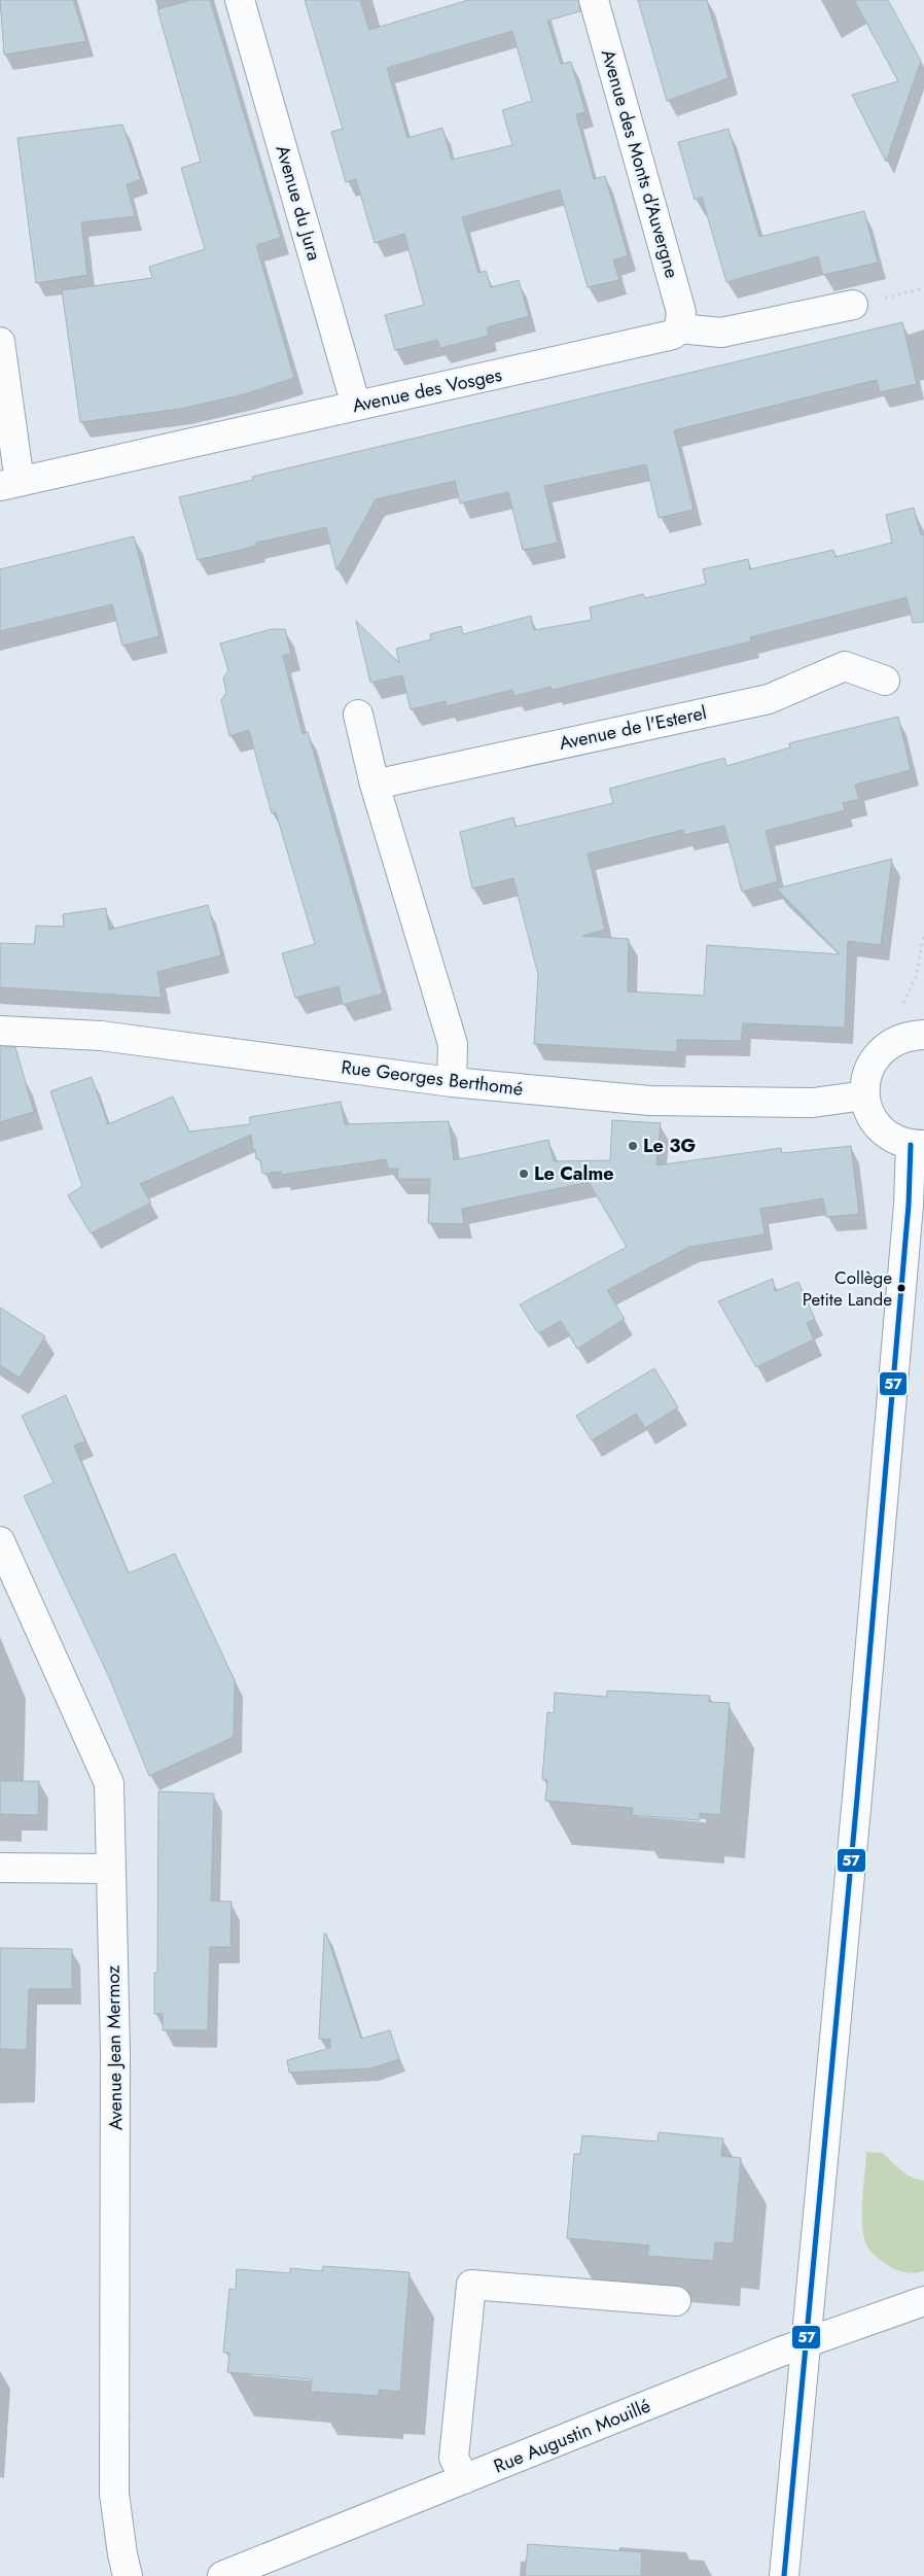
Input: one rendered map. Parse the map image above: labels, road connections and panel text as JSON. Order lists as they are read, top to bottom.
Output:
{
  "streets": {
    "street": [
      "Avenue des Monts d'Auvergne",
      "Avenue du Jura",
      "Avenue des Vosges",
      "Avenue de l'Esterel",
      "Rue Georges Berthomé",
      "Avenue Jean Mermoz",
      "Rue Augustin Mouillé"
    ]
  },
  "crossings": [
    ["Avenue des Monts d'Auvergne", "Avenue des Vosges"],
    ["Avenue du Jura", "Avenue des Vosges"]
  ],
  "places": ["Le 3G", "Le Calme", "Collège Petite Lande"],
  "lines": ["transit line 57"]
}
